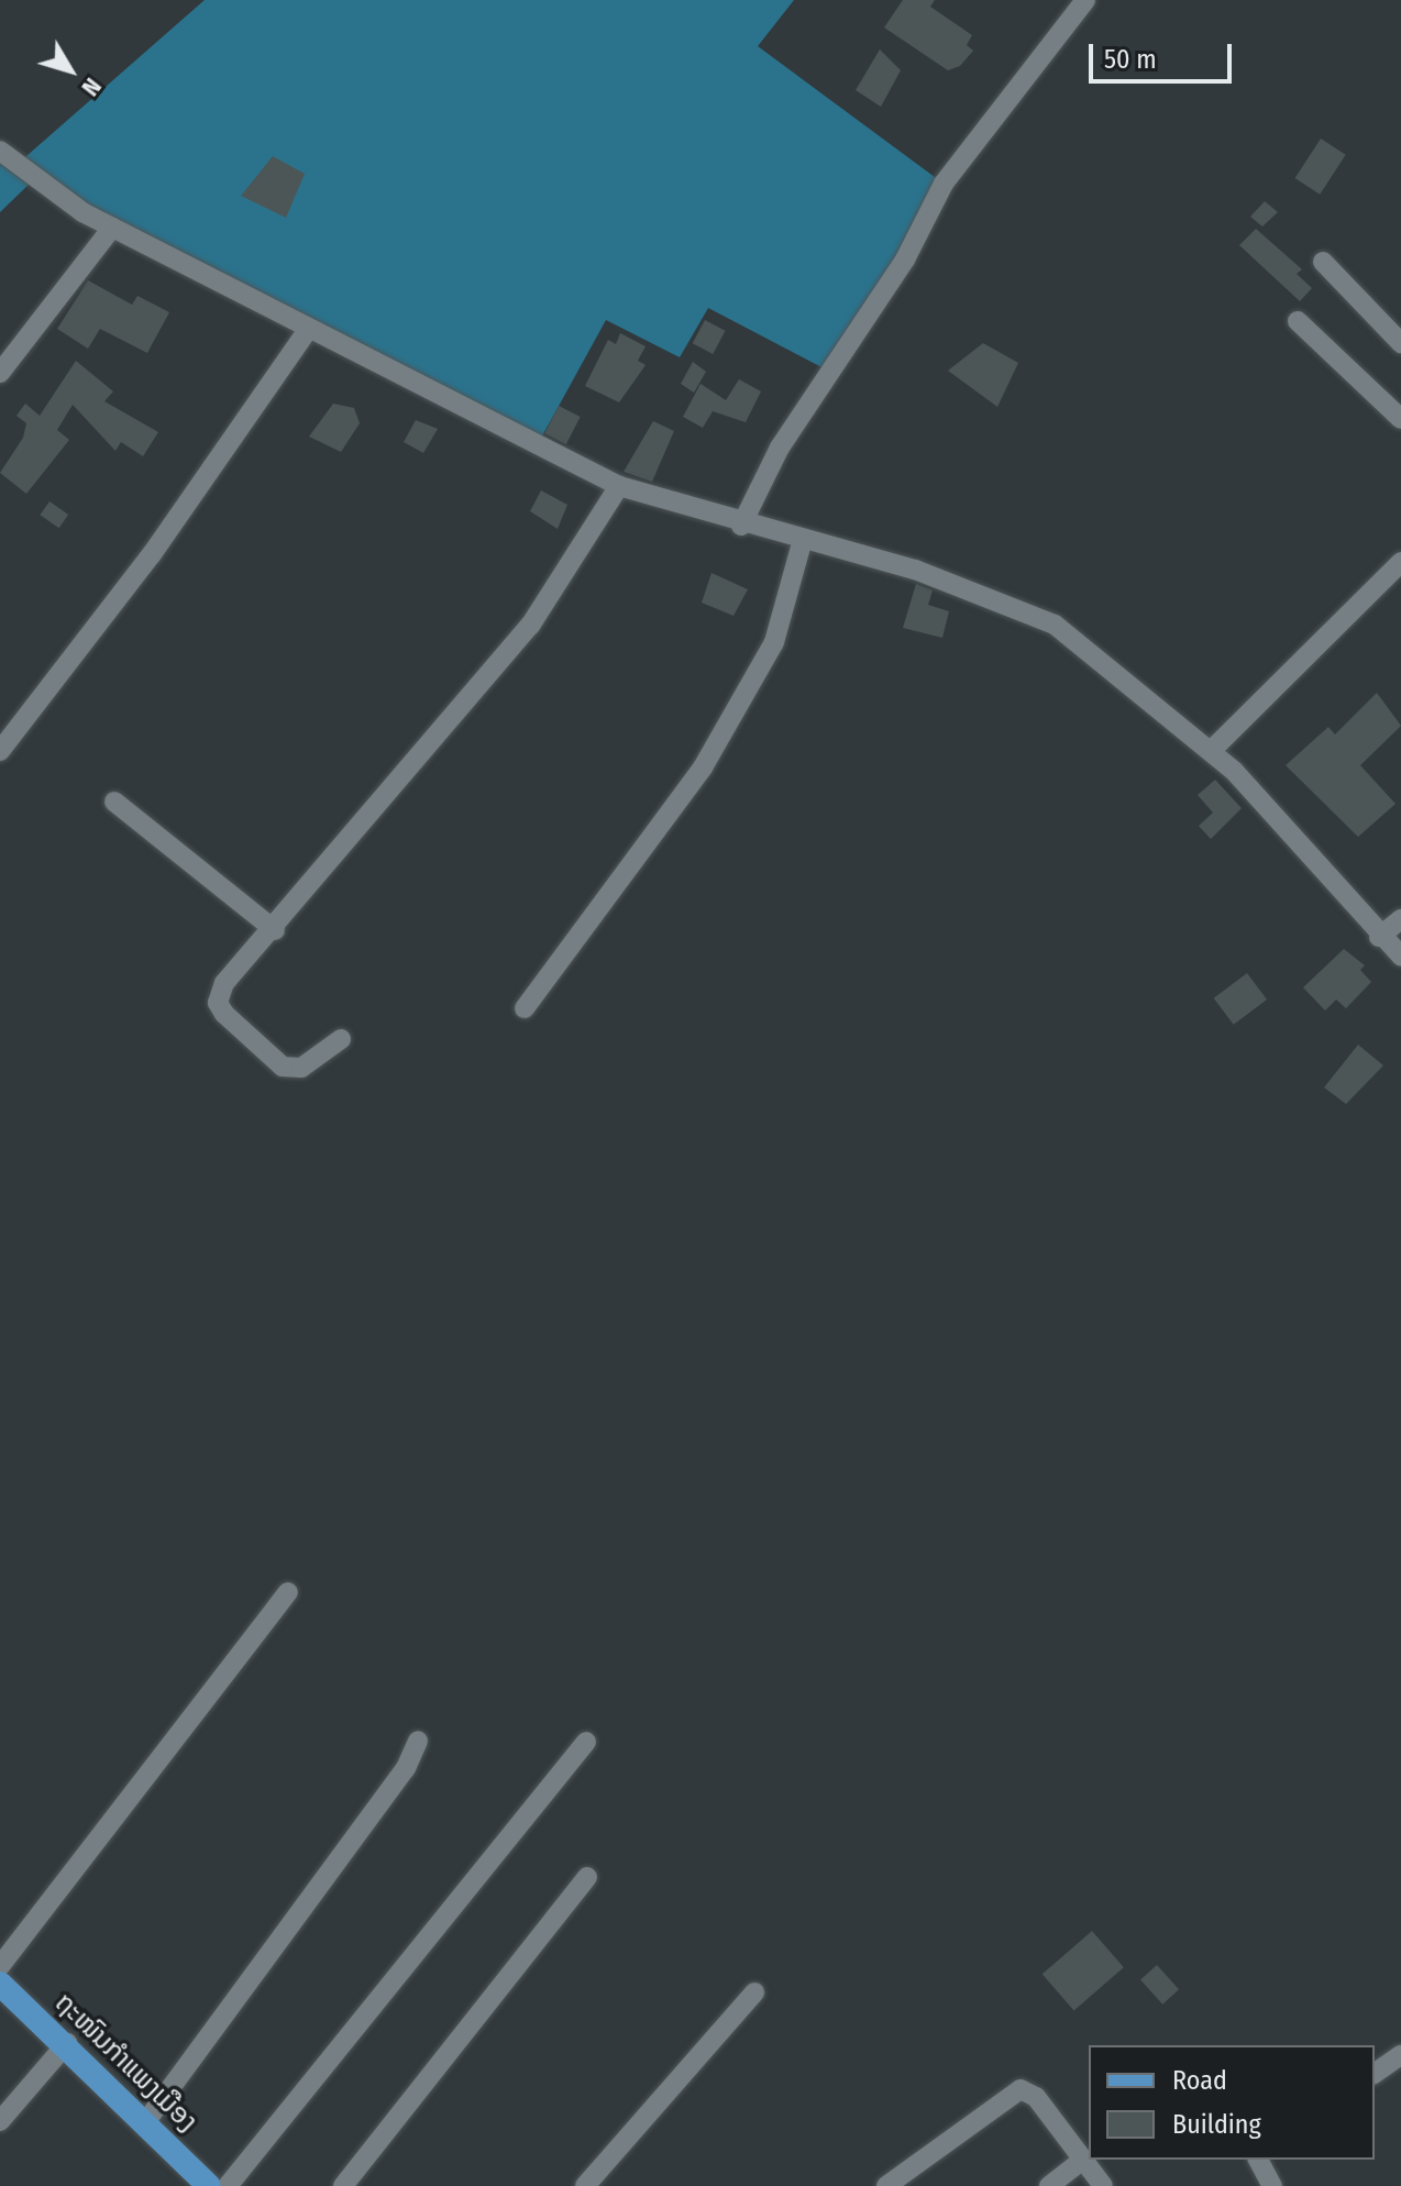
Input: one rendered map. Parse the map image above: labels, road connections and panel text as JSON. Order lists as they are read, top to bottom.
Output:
{
  "streets": {
    "main road": ["ຖະໜົນກຳແພງເມືອງ"]
  },
  "legend": ["Road", "Building"],
  "scale_bar": "50 m",
  "north": "bottom right"
}
